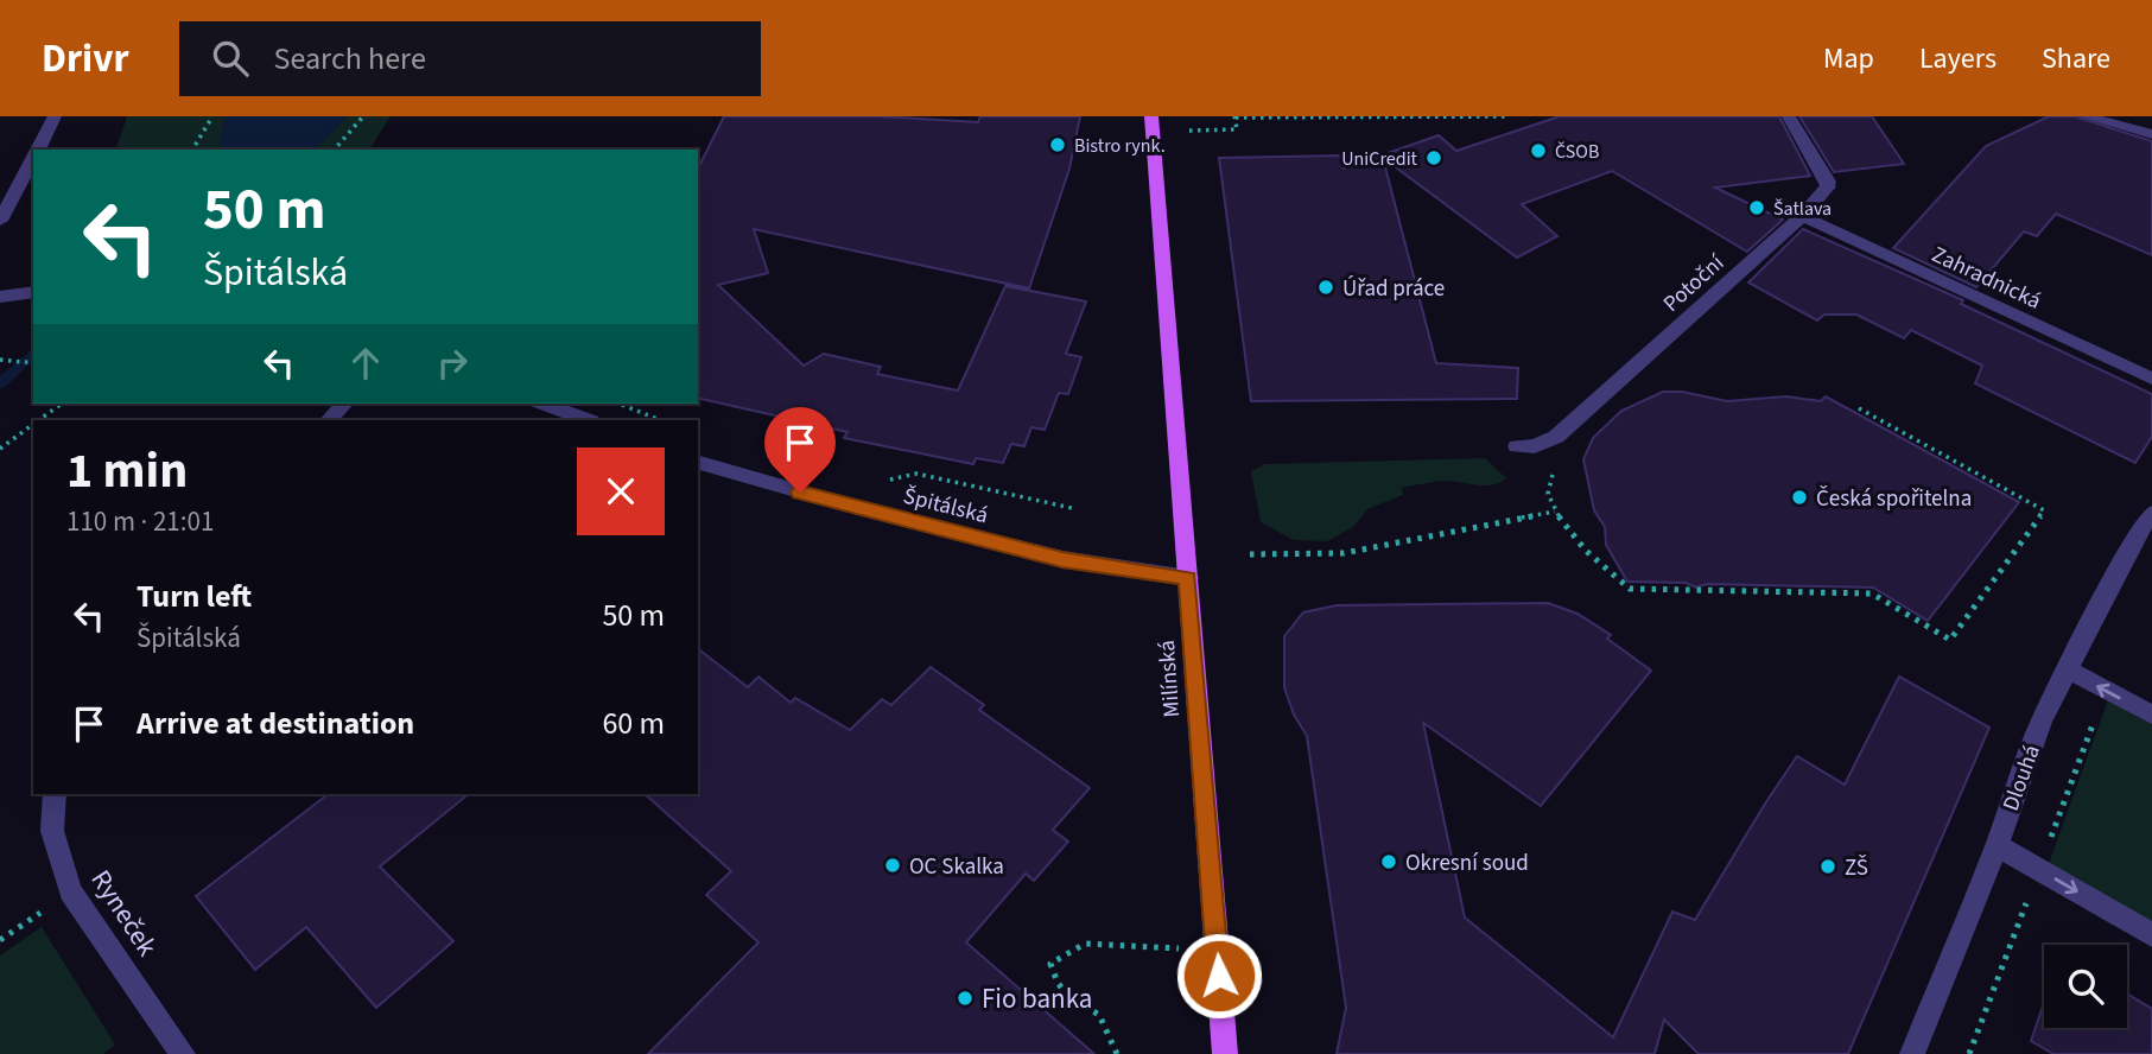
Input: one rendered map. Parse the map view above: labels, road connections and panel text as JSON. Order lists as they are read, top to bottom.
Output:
{
  "streets": {
    "main road": ["Milínská"],
    "street": [
      "Zahradnická",
      "Potoční",
      "Špitálská",
      "Dlouhá",
      "Ryneček"
    ]
  },
  "crossings": [
    ["Zahradnická", "Potoční"],
    ["Špitálská", "Milínská"]
  ],
  "places": [
    "Bistro rynk.",
    "ČSOB",
    "UniCredit",
    "Šatlava",
    "Úřad práce",
    "Česká spořitelna",
    "Okresní soud",
    "OC Skalka",
    "ZŠ",
    "Fio banka"
  ],
  "page": {
    "header": "Drivr",
    "search": "Search here",
    "nav": ["Map", "Layers", "Share"],
    "turn": ["50 m", "Špitálská"],
    "heading": ["1 min", "110 m · 21:01"],
    "list": [
      {
        "name": "Turn left",
        "note": "Špitálská",
        "value": "50 m"
      },
      {
        "name": "Arrive at destination",
        "value": "60 m"
      }
    ]
  }
}
